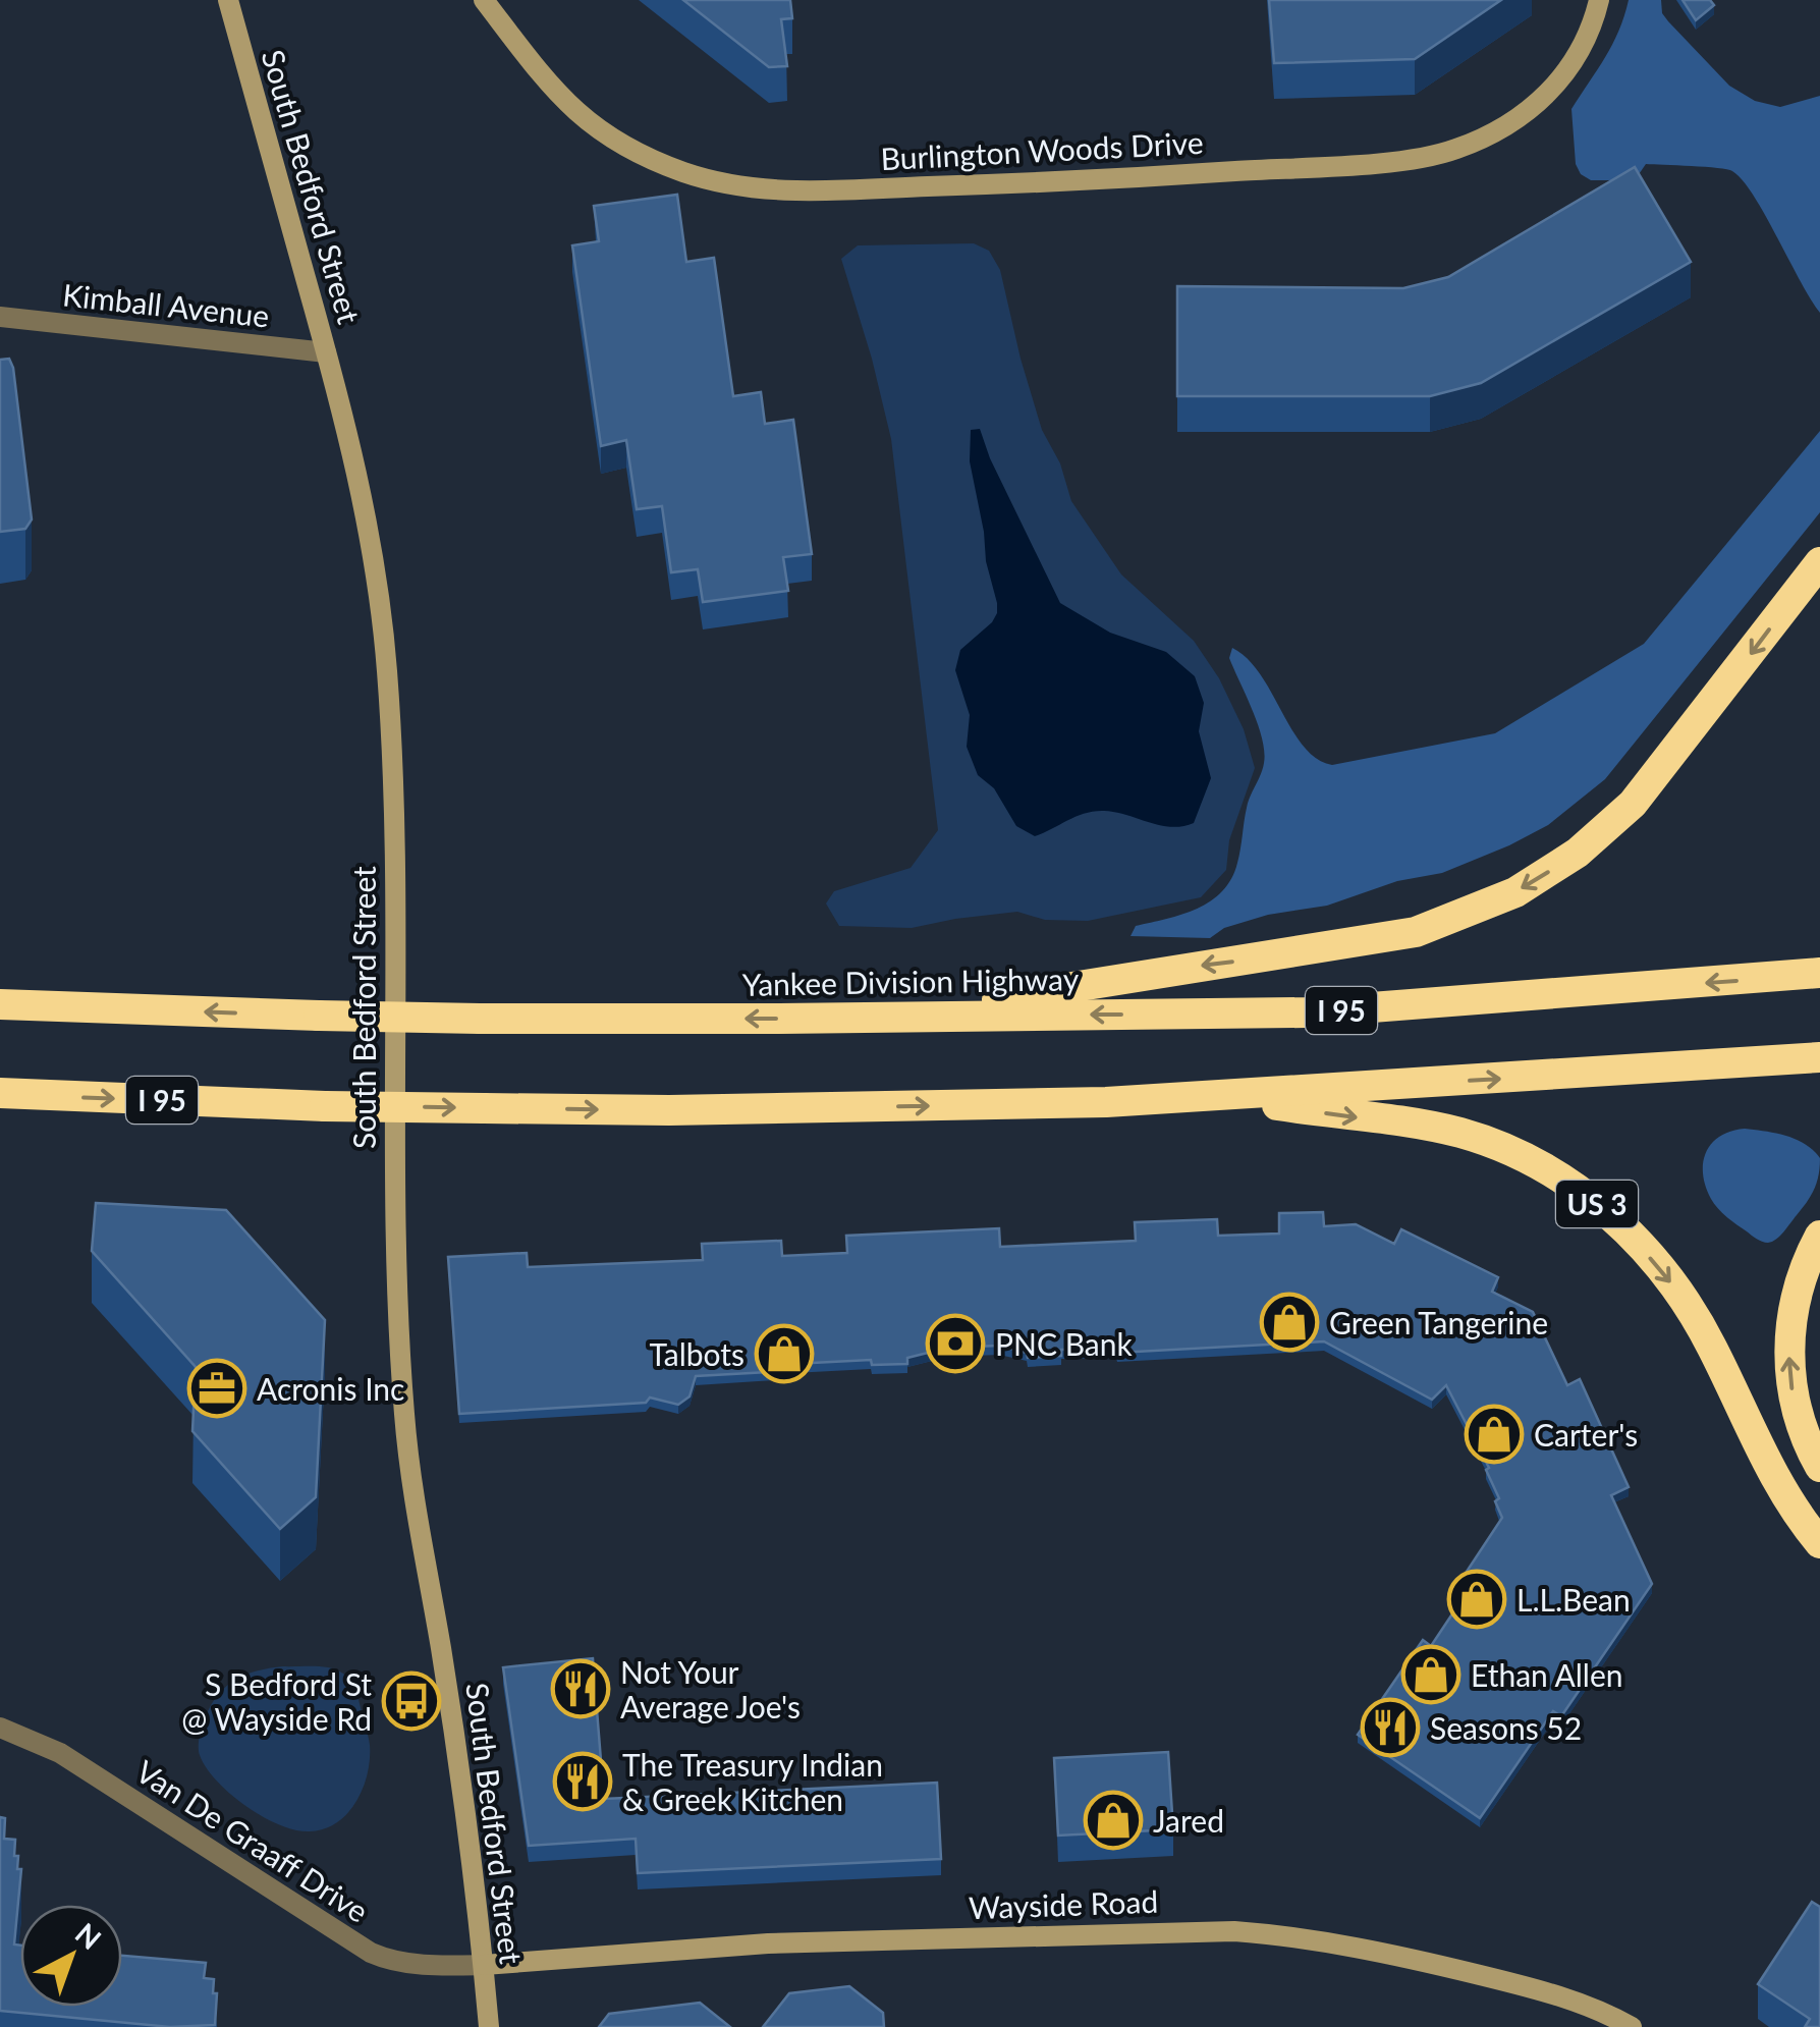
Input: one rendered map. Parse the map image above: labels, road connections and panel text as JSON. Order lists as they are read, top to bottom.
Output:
{
  "streets": {
    "highway": ["Yankee Division Highway", "I 95", "US 3"],
    "main road": ["Burlington Woods Drive", "South Bedford Street", "Wayside Road"],
    "street": ["Kimball Avenue", "Van De Graaff Drive"]
  },
  "crossings": [
    ["South Bedford Street", "Kimball Avenue"],
    ["South Bedford Street", "Van De Graaff Drive"],
    ["South Bedford Street", "Wayside Road"],
    ["I 95", "US 3"],
    ["Van De Graaff Drive", "Wayside Road"]
  ],
  "places": {
    "shop": [
      "Green Tangerine",
      "Talbots",
      "Carter's",
      "L.L.Bean",
      "Ethan Allen",
      "Jared"
    ],
    "bank": ["PNC Bank"],
    "office": ["Acronis Inc"],
    "restaurant": ["Not Your Average Joe's", "Seasons 52", "The Treasury Indian & Greek Kitchen"],
    "bus stop": ["S Bedford St @ Wayside Rd"]
  },
  "north": "top right"
}
